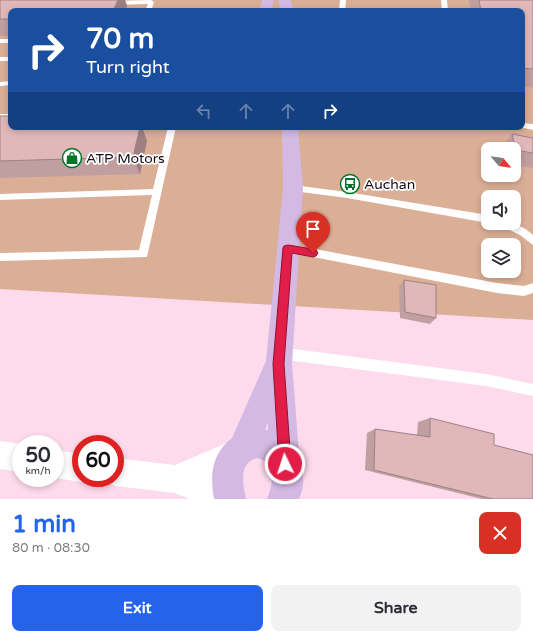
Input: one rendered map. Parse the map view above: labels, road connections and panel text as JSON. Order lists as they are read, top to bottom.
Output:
{
  "places": {
    "shop": ["ATP Motors"],
    "bus stop": ["Auchan"]
  },
  "north": "bottom right",
  "page": {
    "turn": ["70 m", "Turn right"],
    "speed": "50 km/h",
    "limit": "60",
    "heading": ["1 min", "80 m · 08:30"],
    "buttons": ["Exit", "Share"]
  }
}
